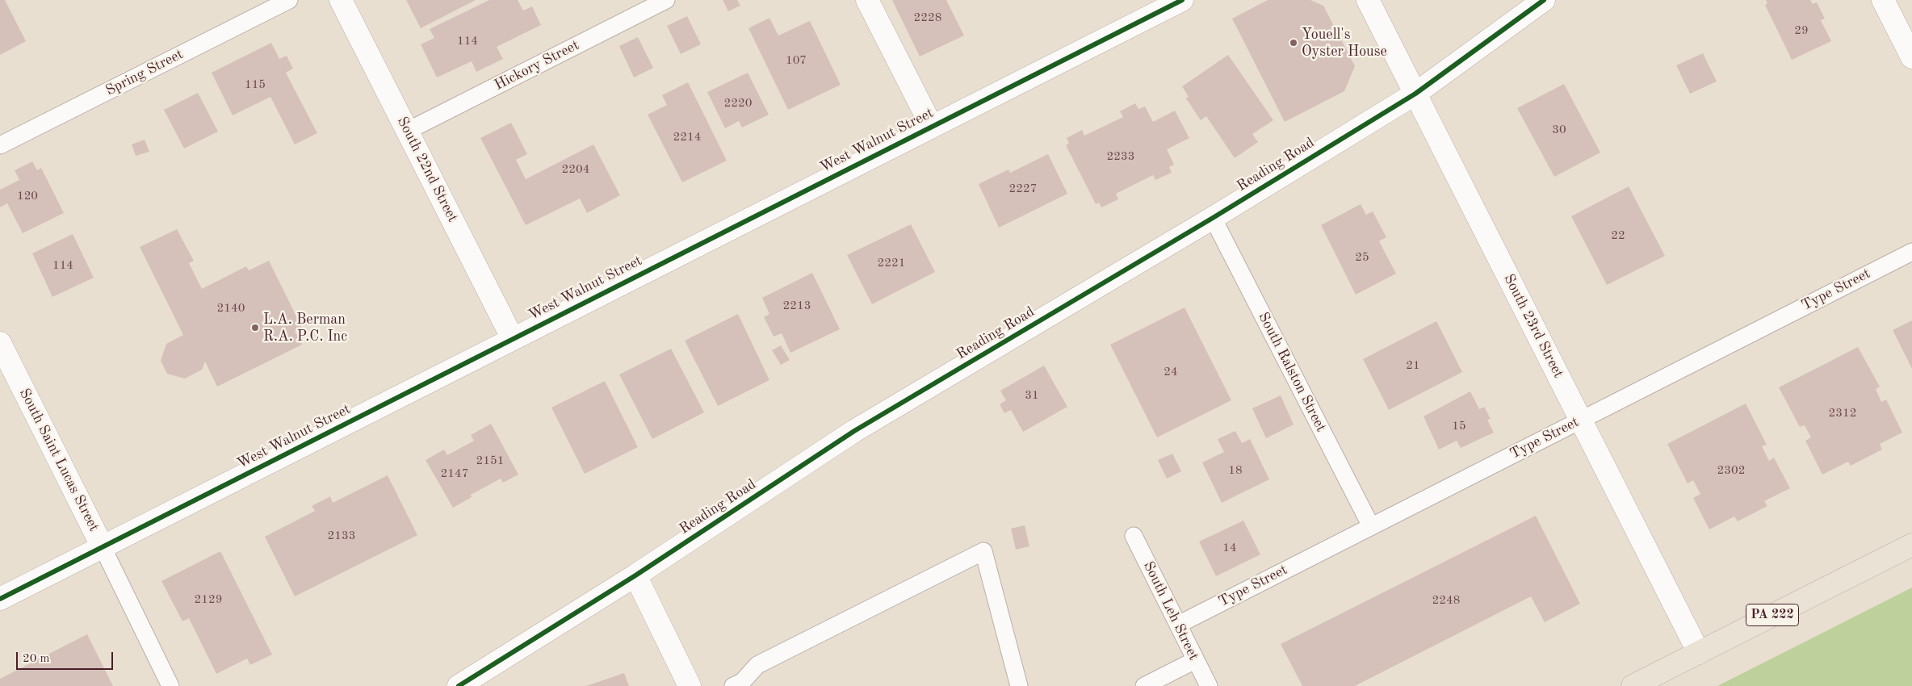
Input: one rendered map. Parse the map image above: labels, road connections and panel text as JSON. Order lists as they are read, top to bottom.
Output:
{
  "streets": {
    "main road": ["PA 222"],
    "street": [
      "West Walnut Street",
      "Reading Road",
      "South 22nd Street",
      "South 23rd Street",
      "South Saint Lucas Street"
    ],
    "lane": [
      "Hickory Street",
      "Spring Street",
      "Type Street",
      "South Ralston Street",
      "South Leh Street"
    ]
  },
  "crossings": [
    ["Hickory Street", "South 22nd Street"],
    ["West Walnut Street", "South 22nd Street"],
    ["West Walnut Street", "South Saint Lucas Street"],
    ["Reading Road", "South 23rd Street"],
    ["Reading Road", "South Ralston Street"],
    ["Type Street", "South 23rd Street"],
    ["Type Street", "South Ralston Street"],
    ["Type Street", "South Leh Street"],
    ["South 23rd Street", "PA 222"]
  ],
  "places": ["Youell's Oyster House", "L.A. Berman R.A. P.C. Inc"],
  "house_numbers": [
    "2228",
    "29",
    "114",
    "107",
    "115",
    "2220",
    "30",
    "2214",
    "2233",
    "2204",
    "2227",
    "120",
    "22",
    "25",
    "2221",
    "114",
    "2213",
    "2140",
    "21",
    "24",
    "31",
    "2312",
    "15",
    "2151",
    "18",
    "2302",
    "2147",
    "2133",
    "14",
    "2129",
    "2248"
  ],
  "scale_bar": "20 m"
}
